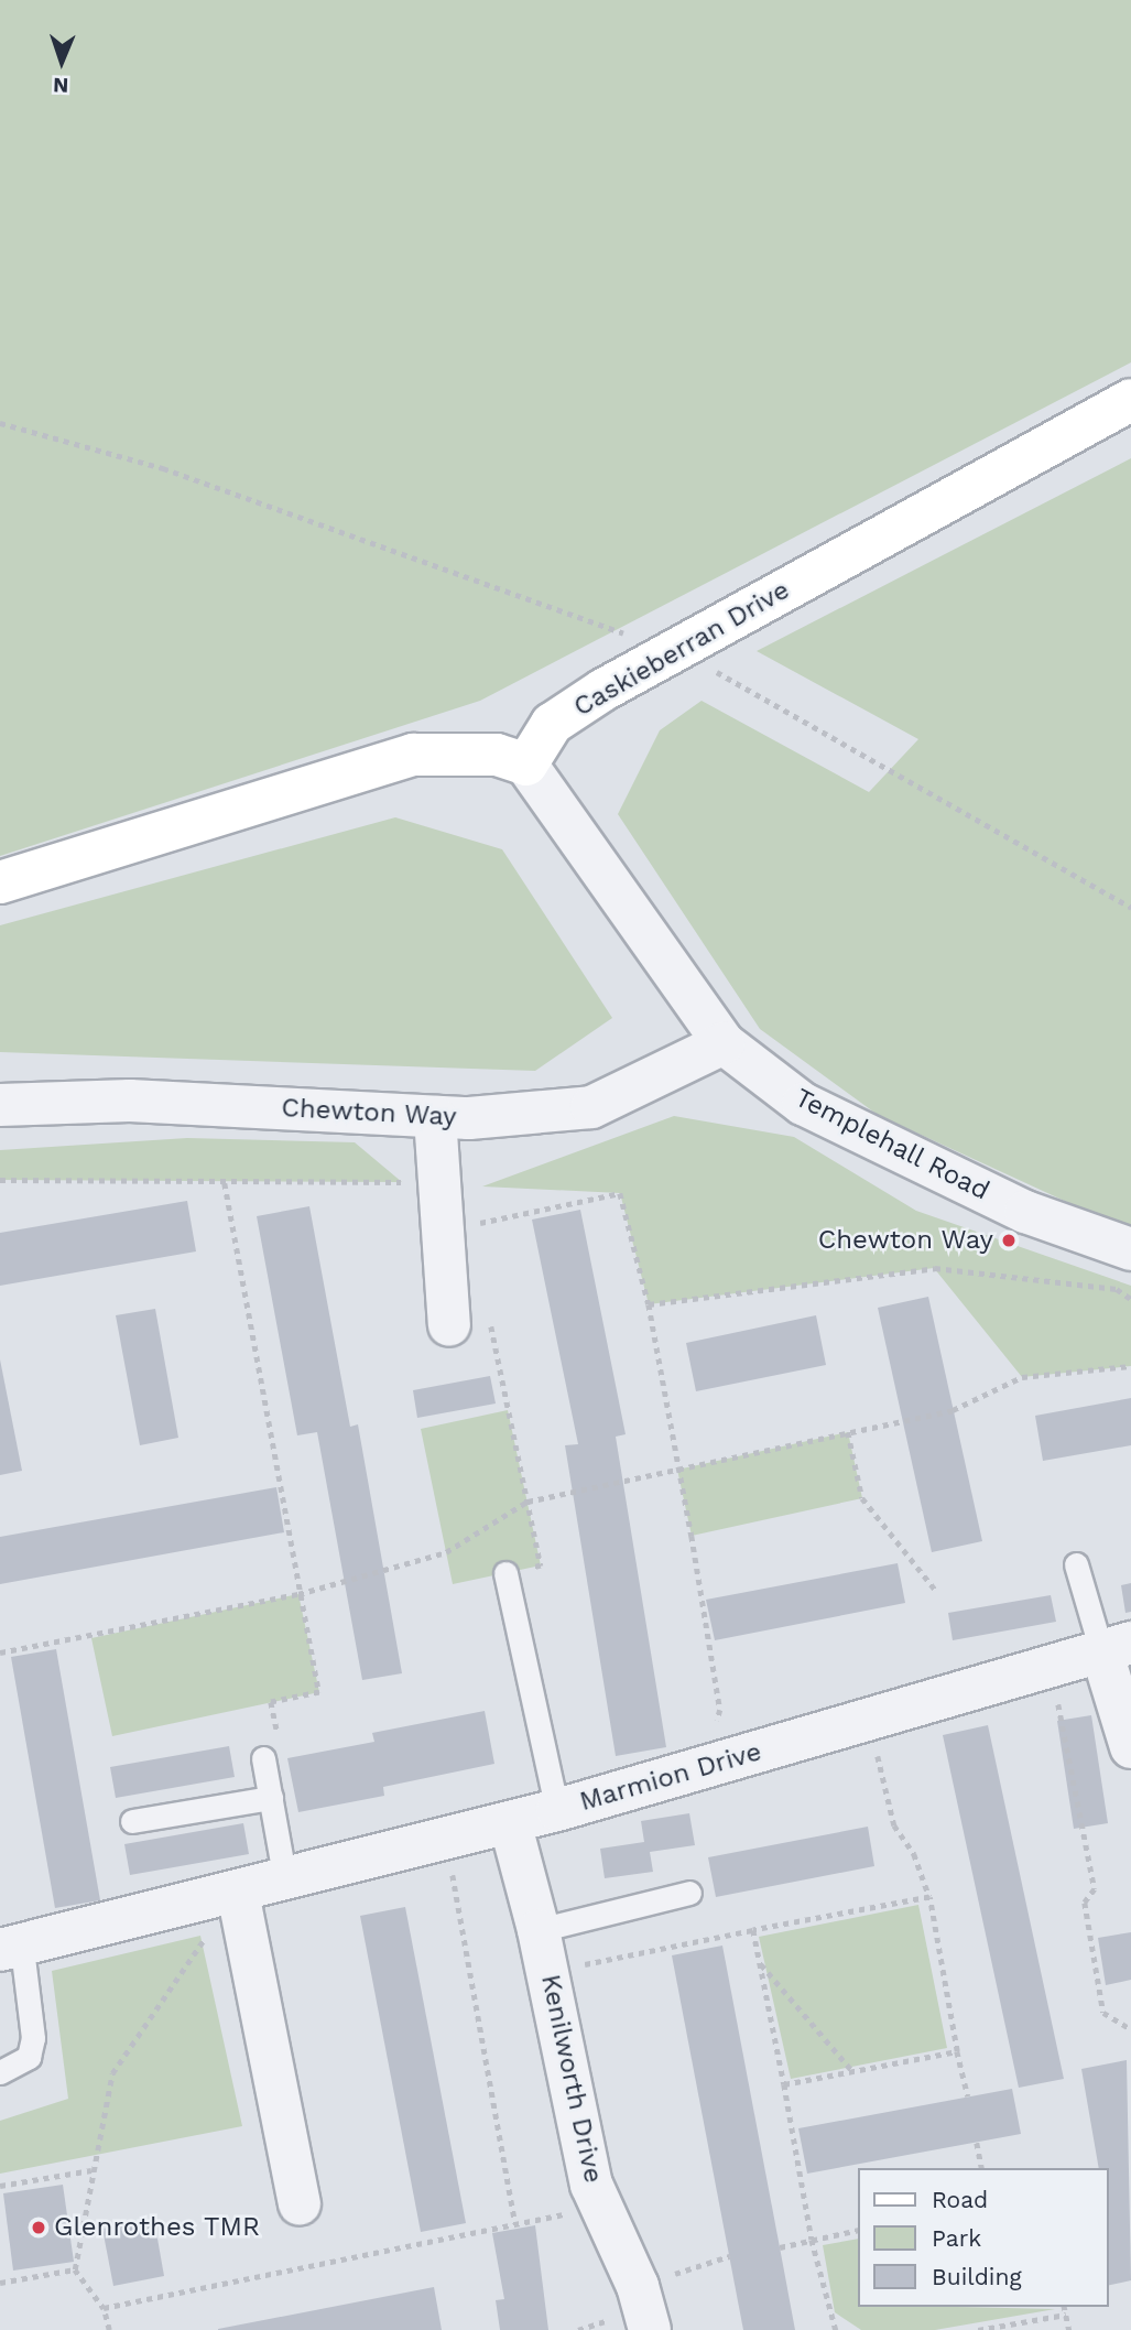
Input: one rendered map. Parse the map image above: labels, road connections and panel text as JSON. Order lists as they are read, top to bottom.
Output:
{
  "streets": {
    "street": [
      "Caskieberran Drive",
      "Chewton Way",
      "Templehall Road",
      "Marmion Drive",
      "Kenilworth Drive"
    ]
  },
  "crossings": [
    ["Caskieberran Drive", "Templehall Road"],
    ["Chewton Way", "Templehall Road"],
    ["Marmion Drive", "Kenilworth Drive"]
  ],
  "places": ["Chewton Way", "Glenrothes TMR"],
  "legend": ["Road", "Park", "Building"],
  "north": "bottom"
}
